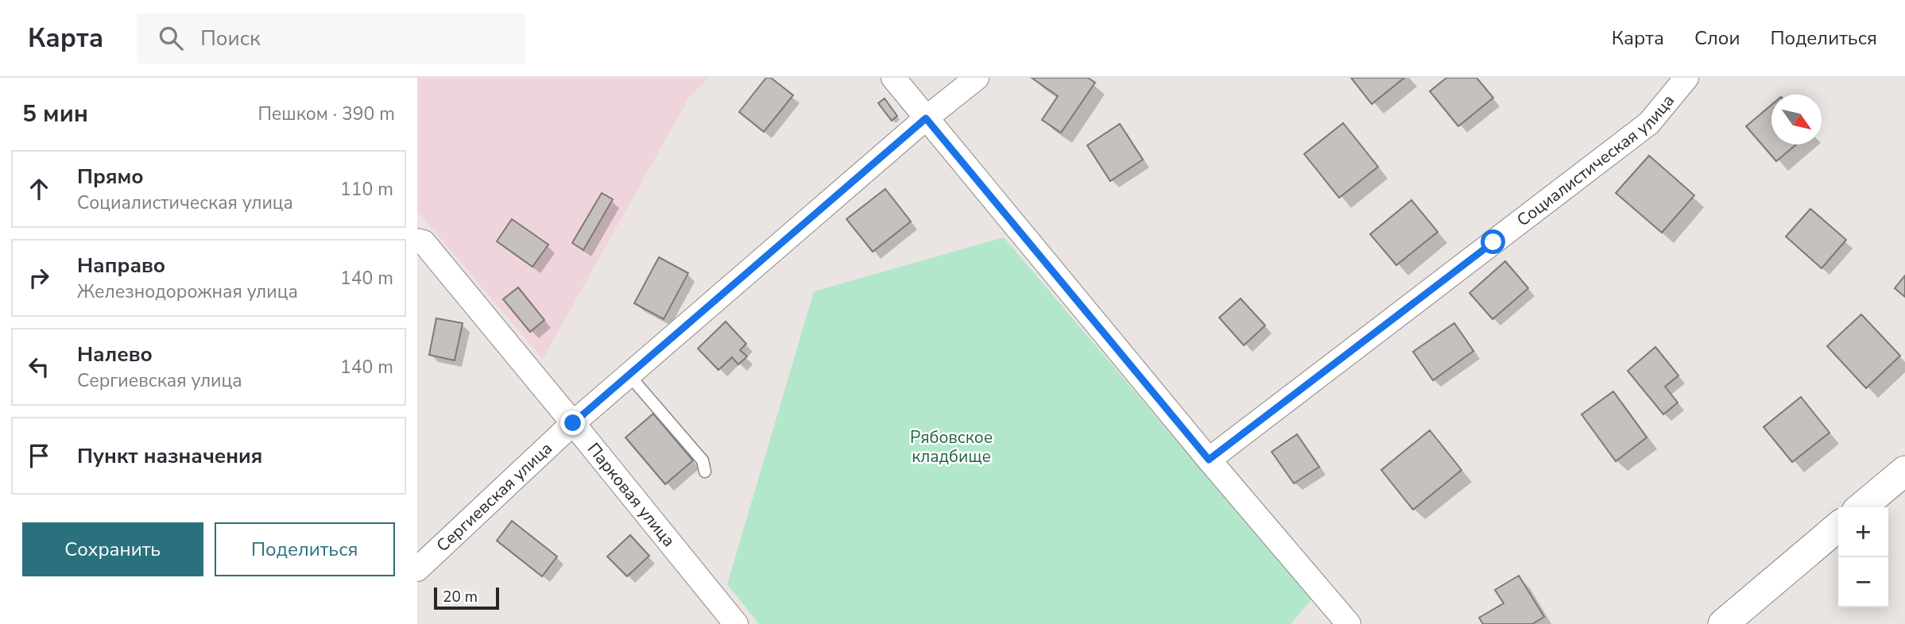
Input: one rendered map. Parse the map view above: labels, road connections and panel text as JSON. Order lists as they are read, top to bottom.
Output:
{
  "streets": {
    "street": ["Социалистическая улица", "Парковая улица", "Сергиевская улица"]
  },
  "crossings": [
    ["Парковая улица", "Сергиевская улица"]
  ],
  "parks": ["Рябовское кладбище"],
  "scale_bar": "20 m",
  "north": "bottom right",
  "page": {
    "header": "Карта",
    "search": "Поиск",
    "nav": ["Карта", "Слои", "Поделиться"],
    "heading": ["5 мин", "Пешком · 390 m"],
    "list": [
      ["Прямо", "Социалистическая улица", "110 m"],
      ["Направо", "Железнодорожная улица", "140 m"],
      ["Налево", "Сергиевская улица", "140 m"],
      "Пункт назначения"
    ],
    "buttons": ["Сохранить", "Поделиться"],
    "map_buttons": ["+", "−"],
    "scale": "20 m"
  }
}
